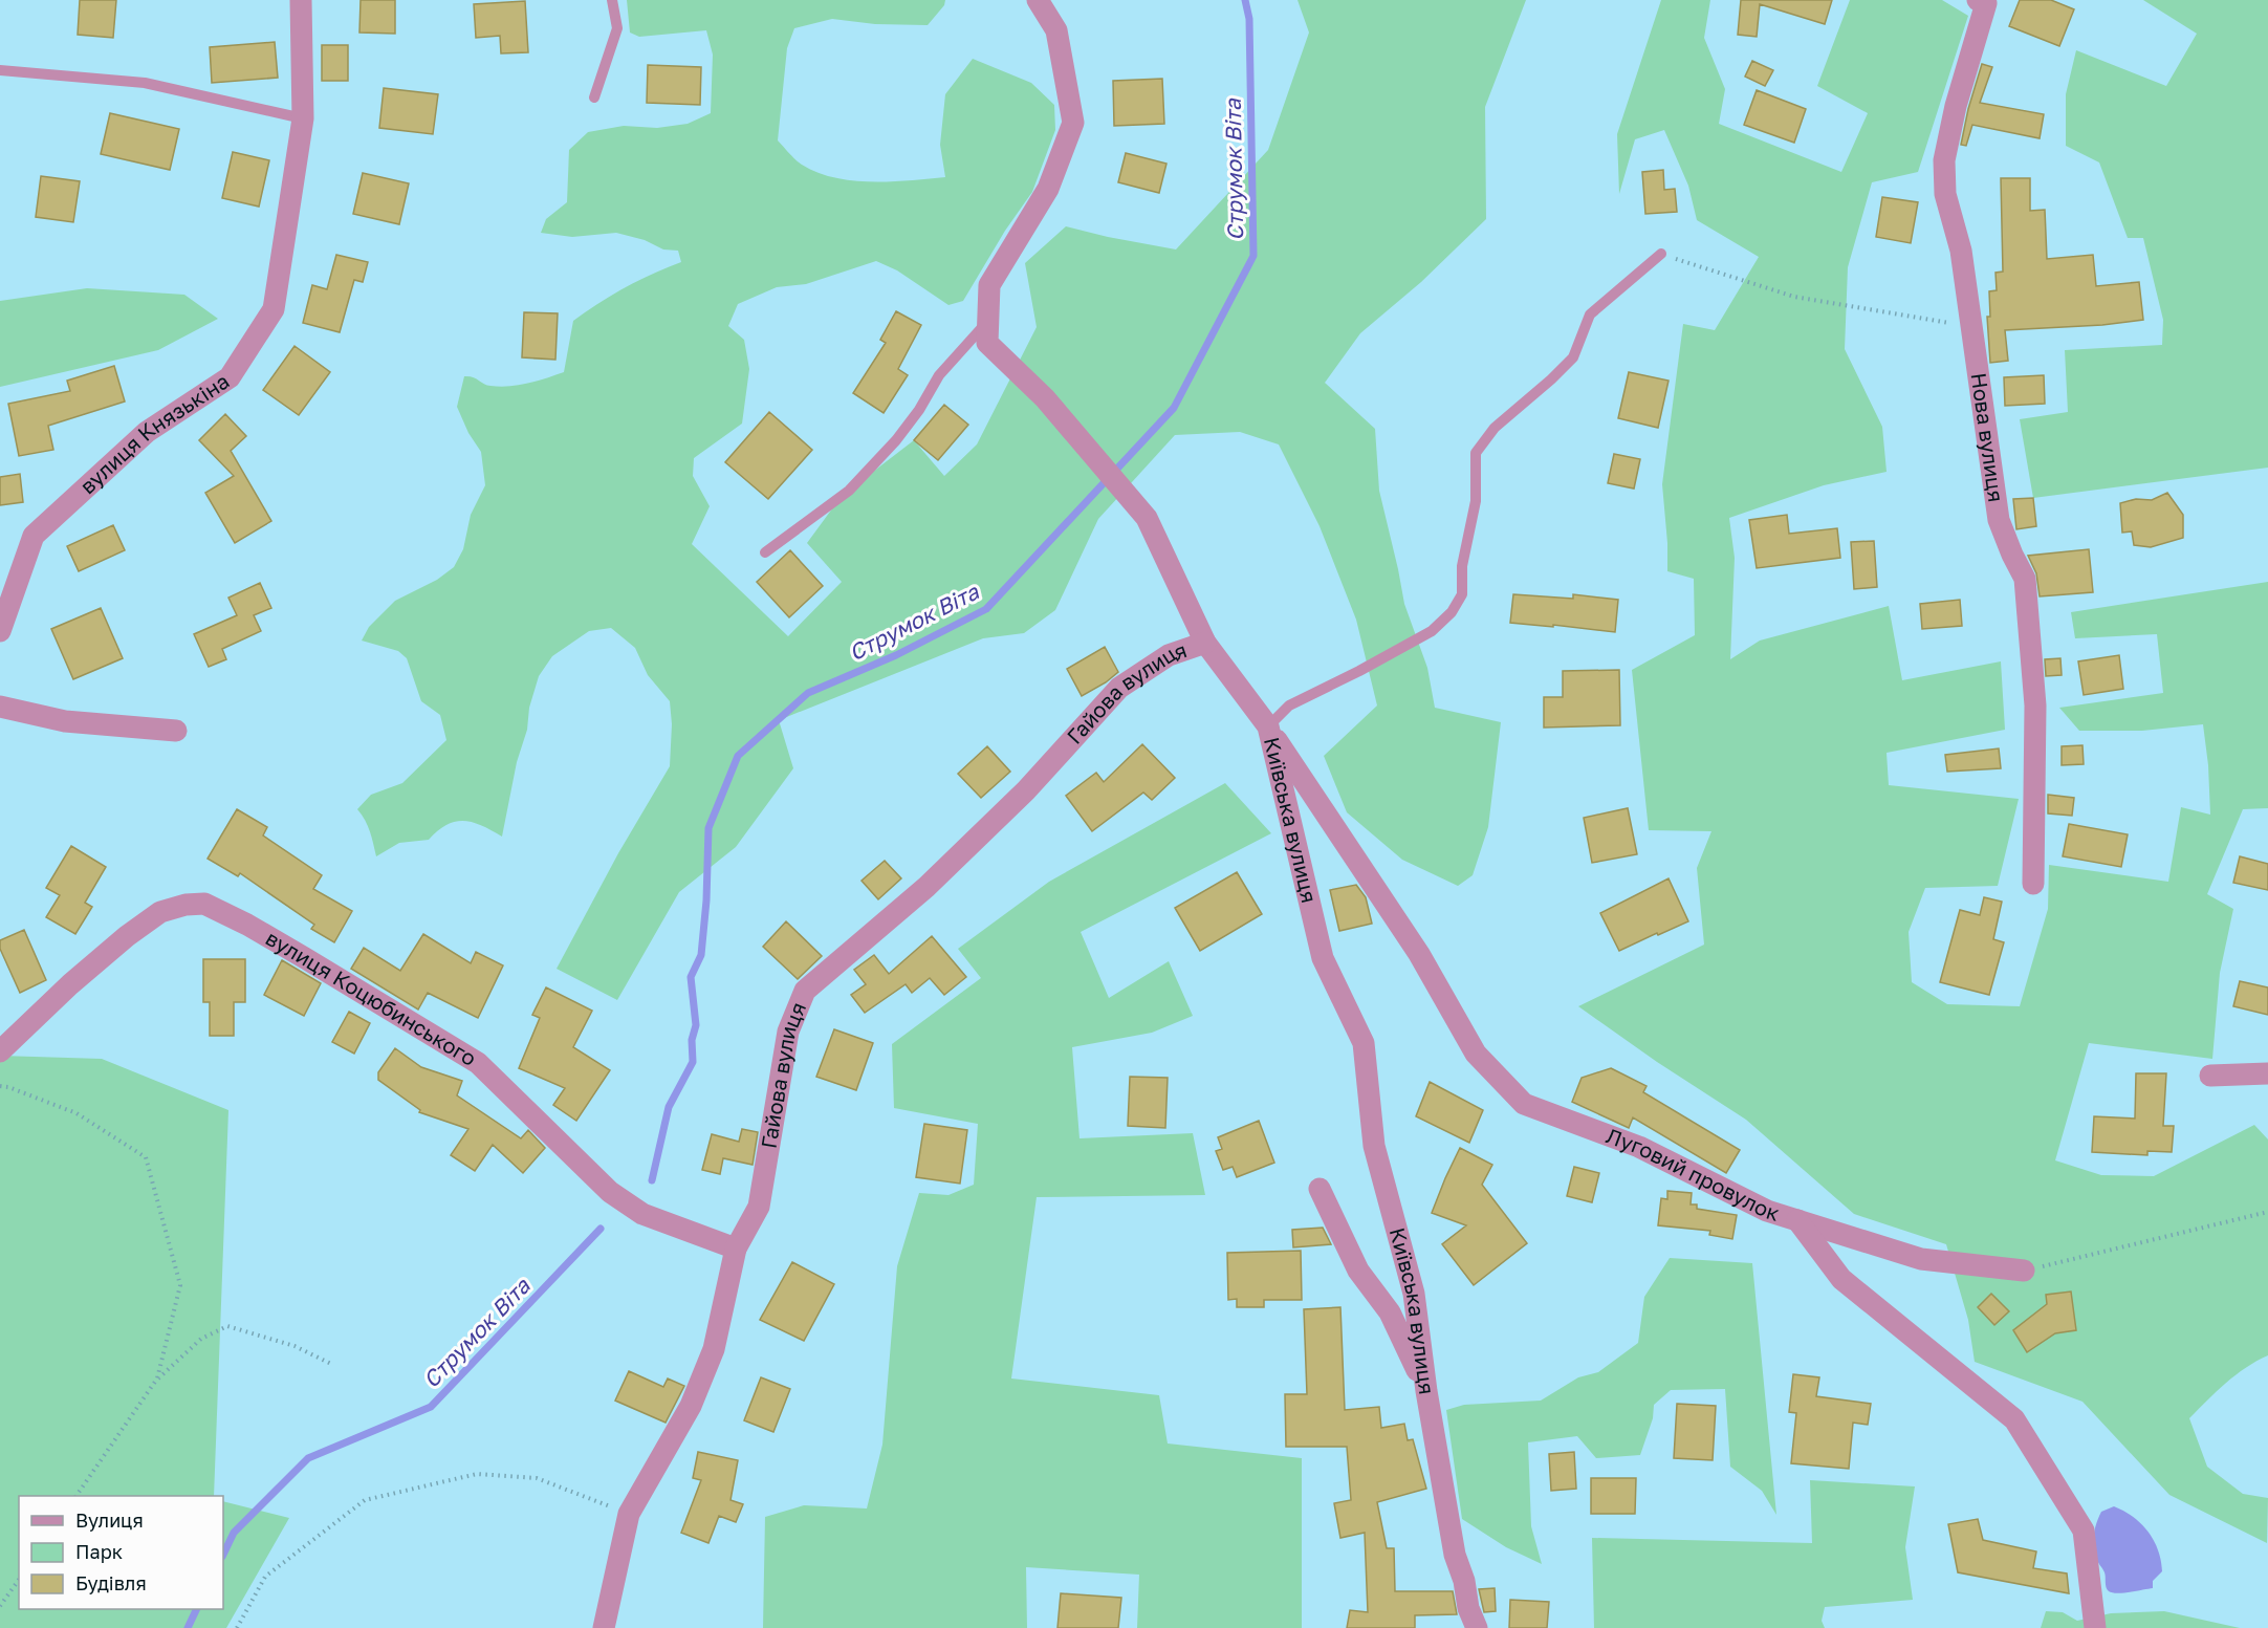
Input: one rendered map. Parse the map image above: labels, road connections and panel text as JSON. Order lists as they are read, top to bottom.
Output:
{
  "streets": {
    "street": [
      "вулиця Князькіна",
      "Нова вулиця",
      "Гайова вулиця",
      "Київська вулиця",
      "вулиця Коцюбинського",
      "Луговий провулок"
    ]
  },
  "crossings": [
    ["Гайова вулиця", "Київська вулиця"],
    ["Гайова вулиця", "вулиця Коцюбинського"],
    ["Київська вулиця", "Луговий провулок"]
  ],
  "water": ["Струмок Віта"],
  "legend": ["Вулиця", "Парк", "Будівля"]
}
